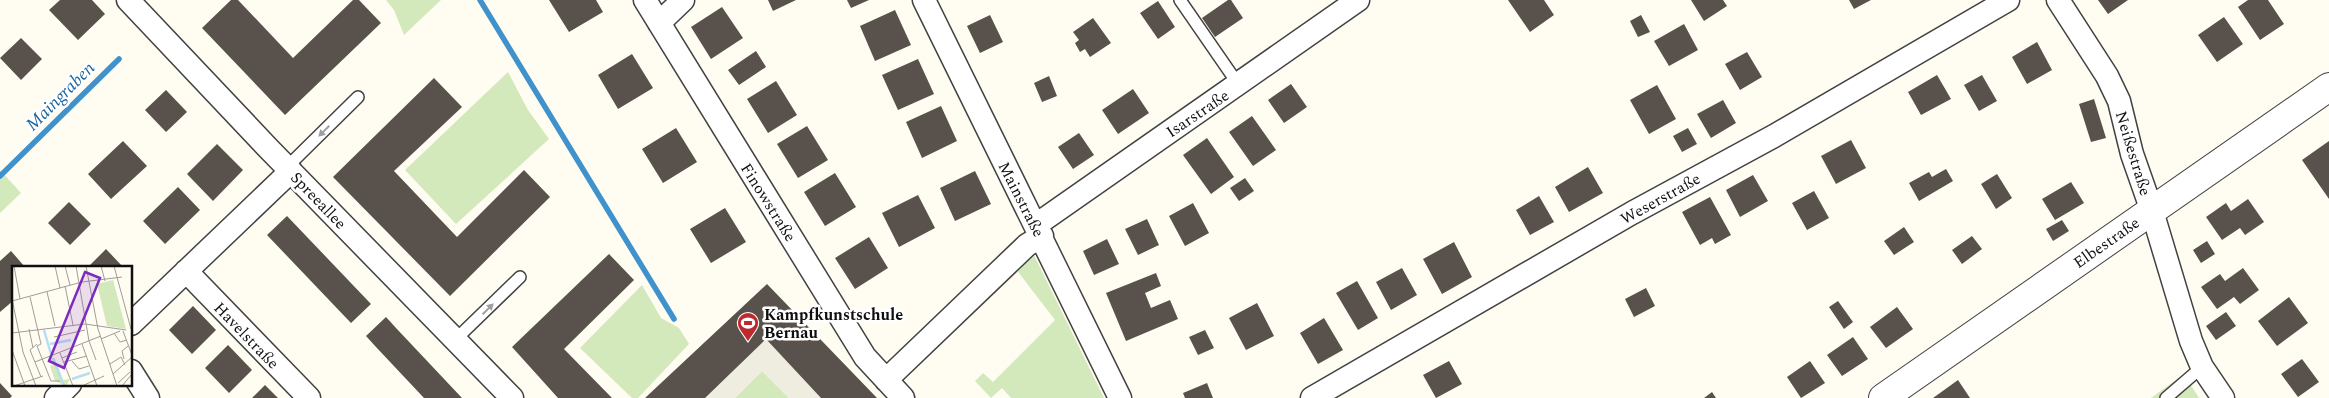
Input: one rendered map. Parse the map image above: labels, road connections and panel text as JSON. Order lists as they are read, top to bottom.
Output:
{
  "streets": {
    "street": [
      "Isarstraße",
      "Neißestraße",
      "Weserstraße",
      "Mainstraße",
      "Spreeallee",
      "Finowstraße",
      "Elbestraße",
      "Havelstraße"
    ]
  },
  "crossings": [
    ["Isarstraße", "Mainstraße"],
    ["Isarstraße", "Finowstraße"],
    ["Neißestraße", "Elbestraße"]
  ],
  "water": ["Maingraben"],
  "places": {
    "sports": ["Kampfkunstschule Bernau"]
  }
}
